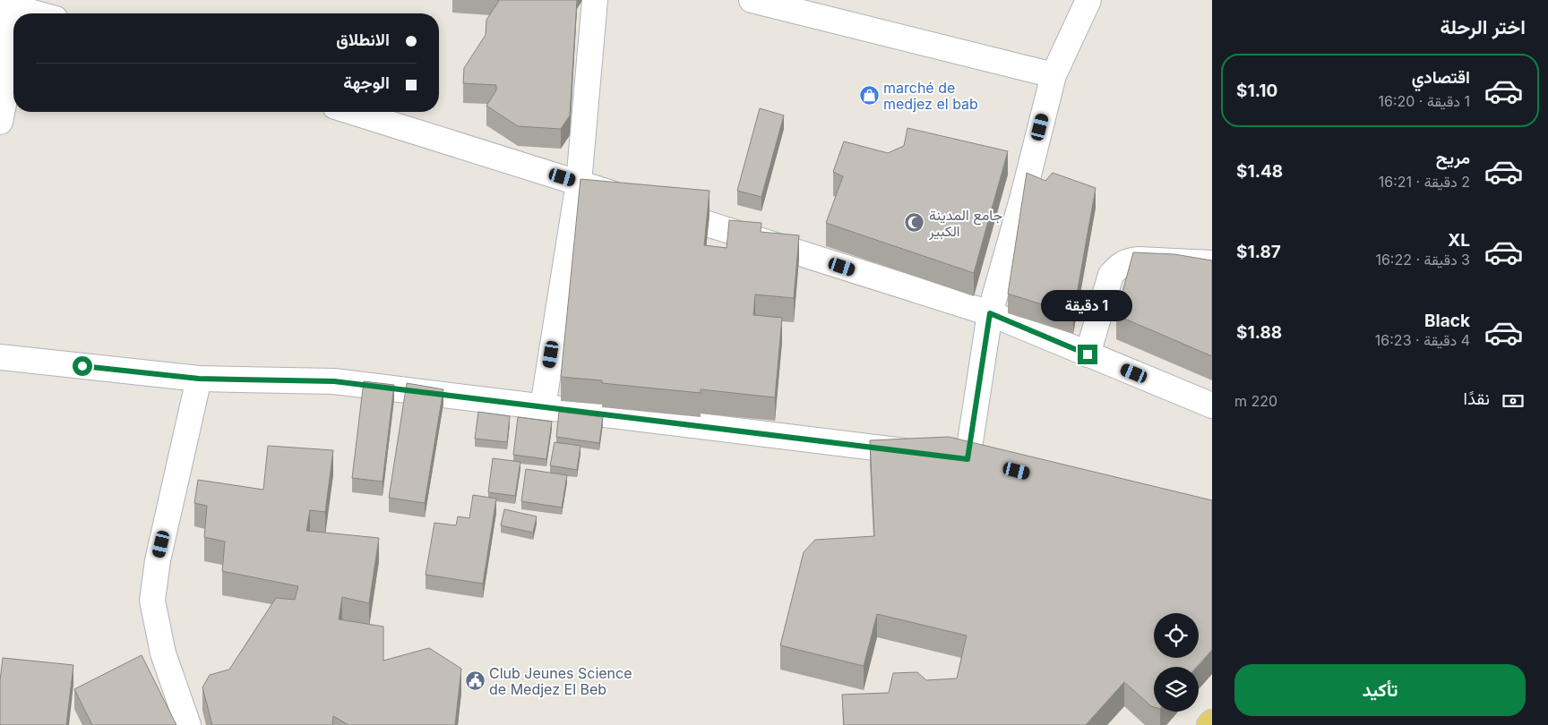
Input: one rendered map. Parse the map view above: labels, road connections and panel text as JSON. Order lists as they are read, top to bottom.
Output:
{
  "places": {
    "shop": ["marché de medjez el bab"],
    "mosque": ["جامع المدينة الكبير"],
    "public building": ["Club Jeunes Science de Medjez El Beb"]
  },
  "page": {
    "heading": "اختر الرحلة",
    "banner": ["الانطلاق", "الوجهة"],
    "list": [
      {
        "name": "اقتصادي",
        "note": "1 دقيقة · 16:20",
        "value": "$1.10"
      },
      {
        "name": "مريح",
        "note": "2 دقيقة · 16:21",
        "value": "$1.48"
      },
      {
        "name": "XL",
        "note": "3 دقيقة · 16:22",
        "value": "$1.87"
      },
      {
        "name": "Black",
        "note": "4 دقيقة · 16:23",
        "value": "$1.88"
      }
    ],
    "bubble": "1 دقيقة",
    "pay": ["نقدًا", "220 m"],
    "buttons": "تأكيد"
  }
}
